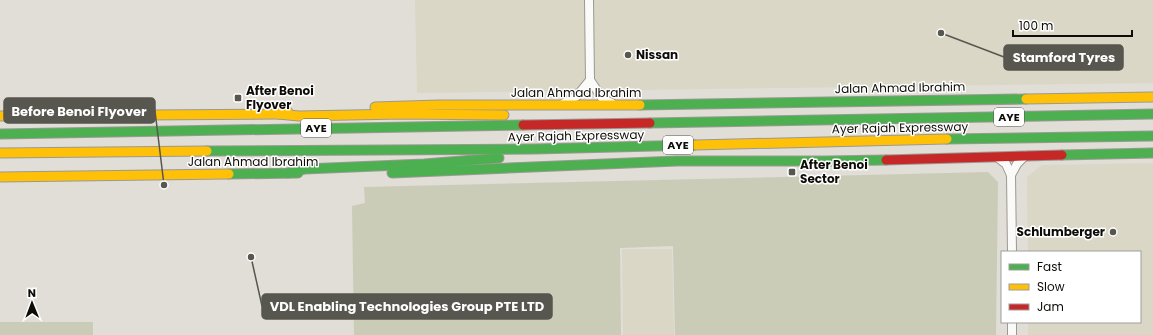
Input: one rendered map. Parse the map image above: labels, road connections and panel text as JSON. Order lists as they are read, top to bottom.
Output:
{
  "streets": {
    "main road": ["Jalan Ahmad Ibrahim", "AYE", "Ayer Rajah Expressway"]
  },
  "places": {
    "other": [
      "Stamford Tyres",
      "Nissan",
      "Before Benoi Flyover",
      "Schlumberger",
      "VDL Enabling Technologies Group PTE LTD"
    ],
    "transit": ["After Benoi Flyover", "After Benoi Sector"]
  },
  "legend": ["Fast", "Slow", "Jam"],
  "scale_bar": "100 m",
  "north": "top"
}
